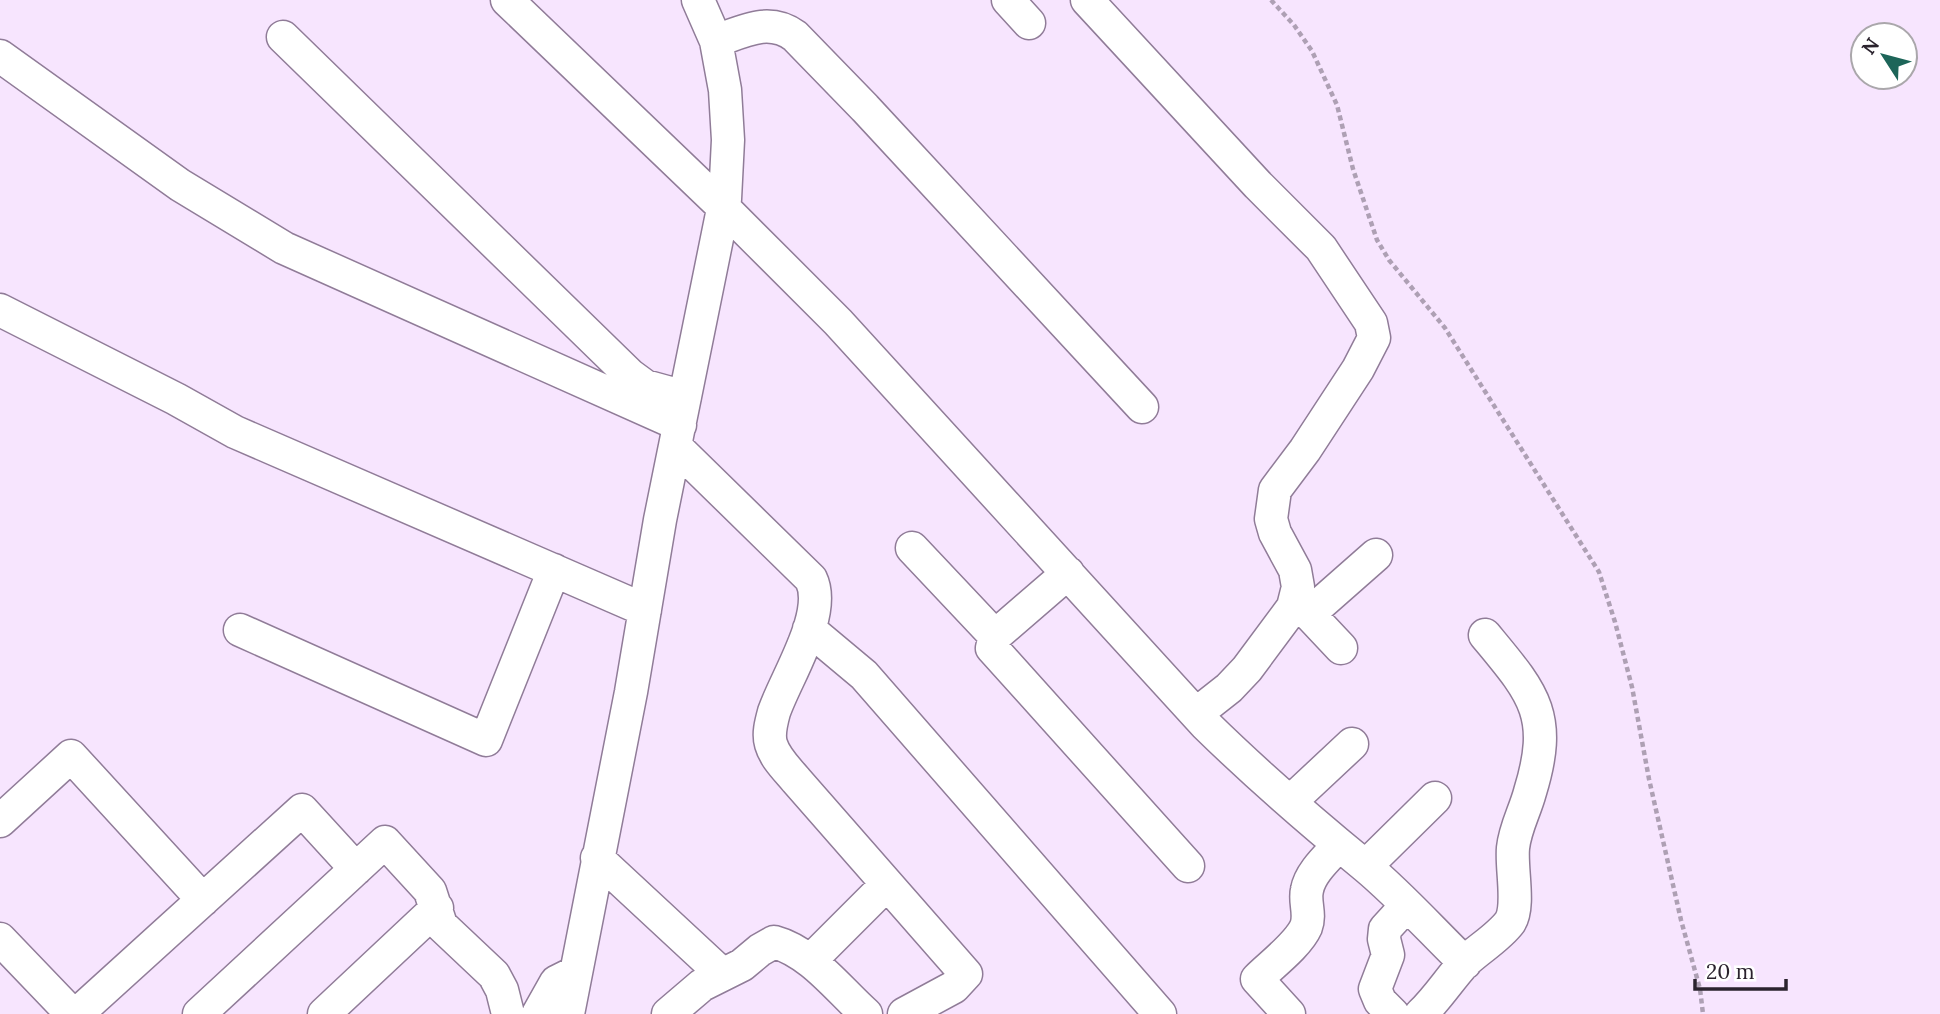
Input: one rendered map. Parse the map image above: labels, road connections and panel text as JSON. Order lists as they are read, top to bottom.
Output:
{
  "scale_bar": "20 m",
  "north": "top left"
}
